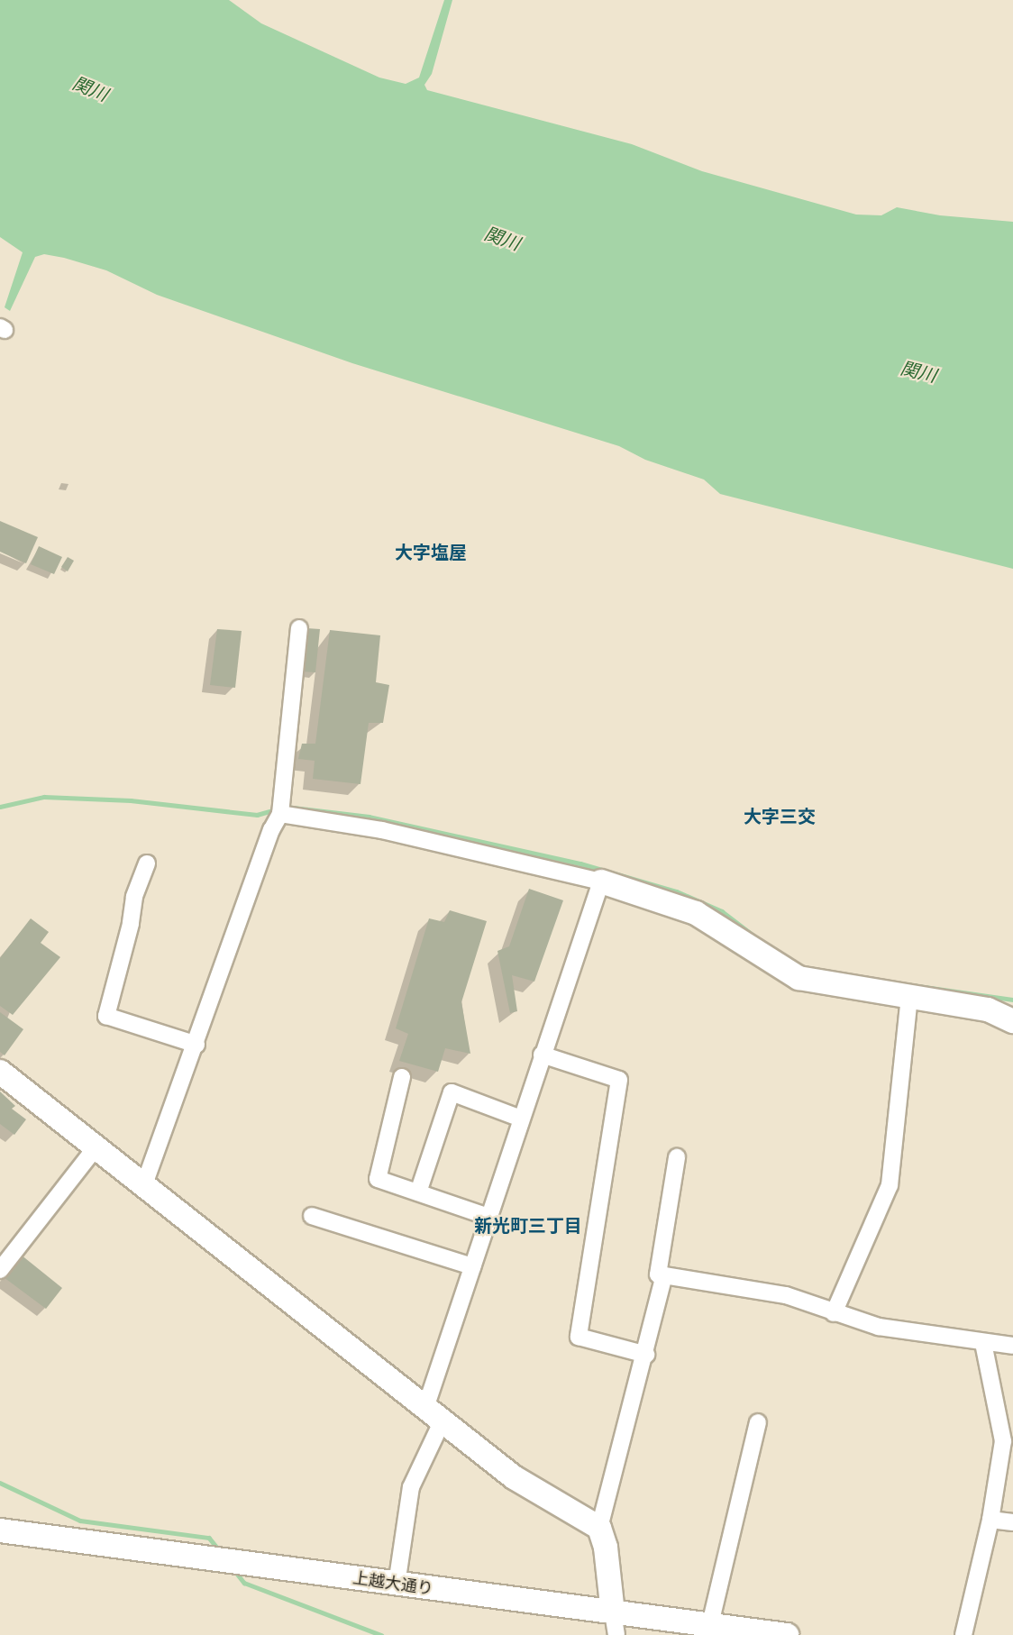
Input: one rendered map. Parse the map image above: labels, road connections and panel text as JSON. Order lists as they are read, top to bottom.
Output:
{
  "streets": {
    "street": ["上越大通り"]
  },
  "districts": ["大字塩屋", "大字三交", "新光町三丁目"],
  "water": ["関川"]
}
